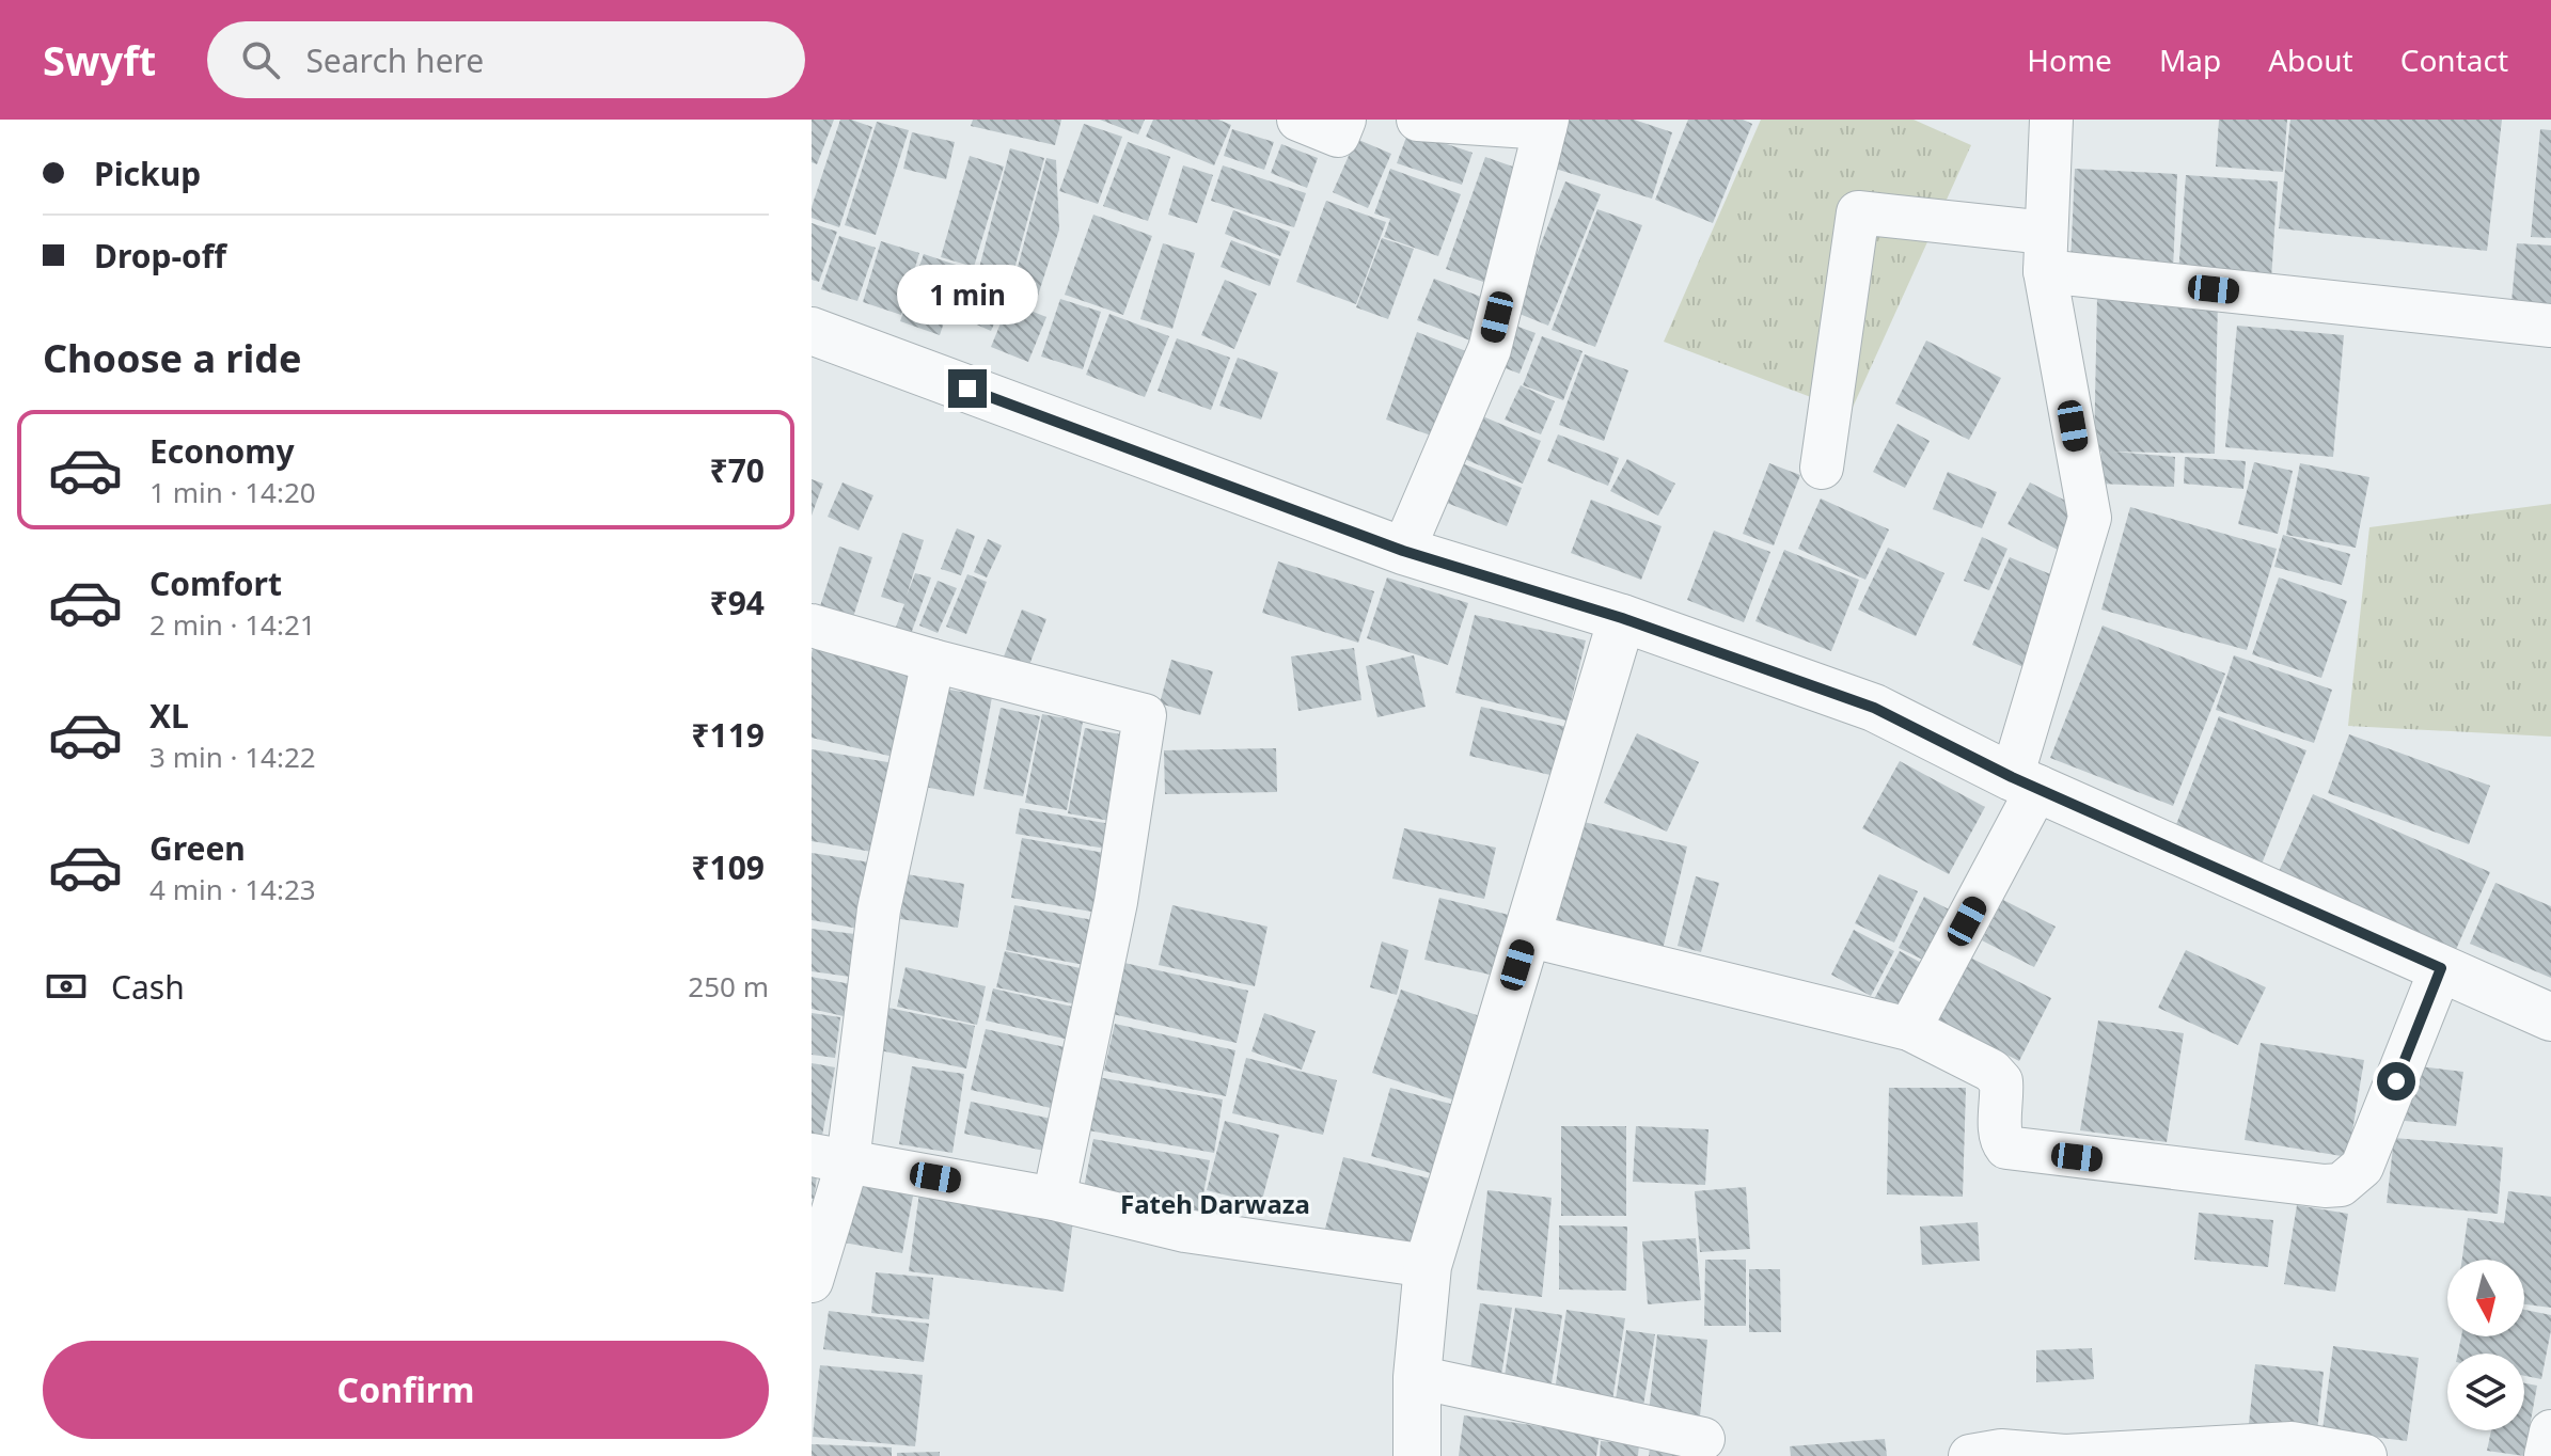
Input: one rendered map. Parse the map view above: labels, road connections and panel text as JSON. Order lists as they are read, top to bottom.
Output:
{
  "districts": ["Fateh Darwaza"],
  "north": "bottom",
  "page": {
    "header": "Swyft",
    "search": "Search here",
    "nav": [
      "Home",
      "Map",
      "About",
      "Contact"
    ],
    "banner": ["Pickup", "Drop-off"],
    "bubble": "1 min",
    "heading": "Choose a ride",
    "list": [
      {
        "name": "Economy",
        "note": "1 min · 14:20",
        "value": "₹70"
      },
      {
        "name": "Comfort",
        "note": "2 min · 14:21",
        "value": "₹94"
      },
      {
        "name": "XL",
        "note": "3 min · 14:22",
        "value": "₹119"
      },
      {
        "name": "Green",
        "note": "4 min · 14:23",
        "value": "₹109"
      }
    ],
    "pay": ["Cash", "250 m"],
    "buttons": "Confirm"
  }
}
